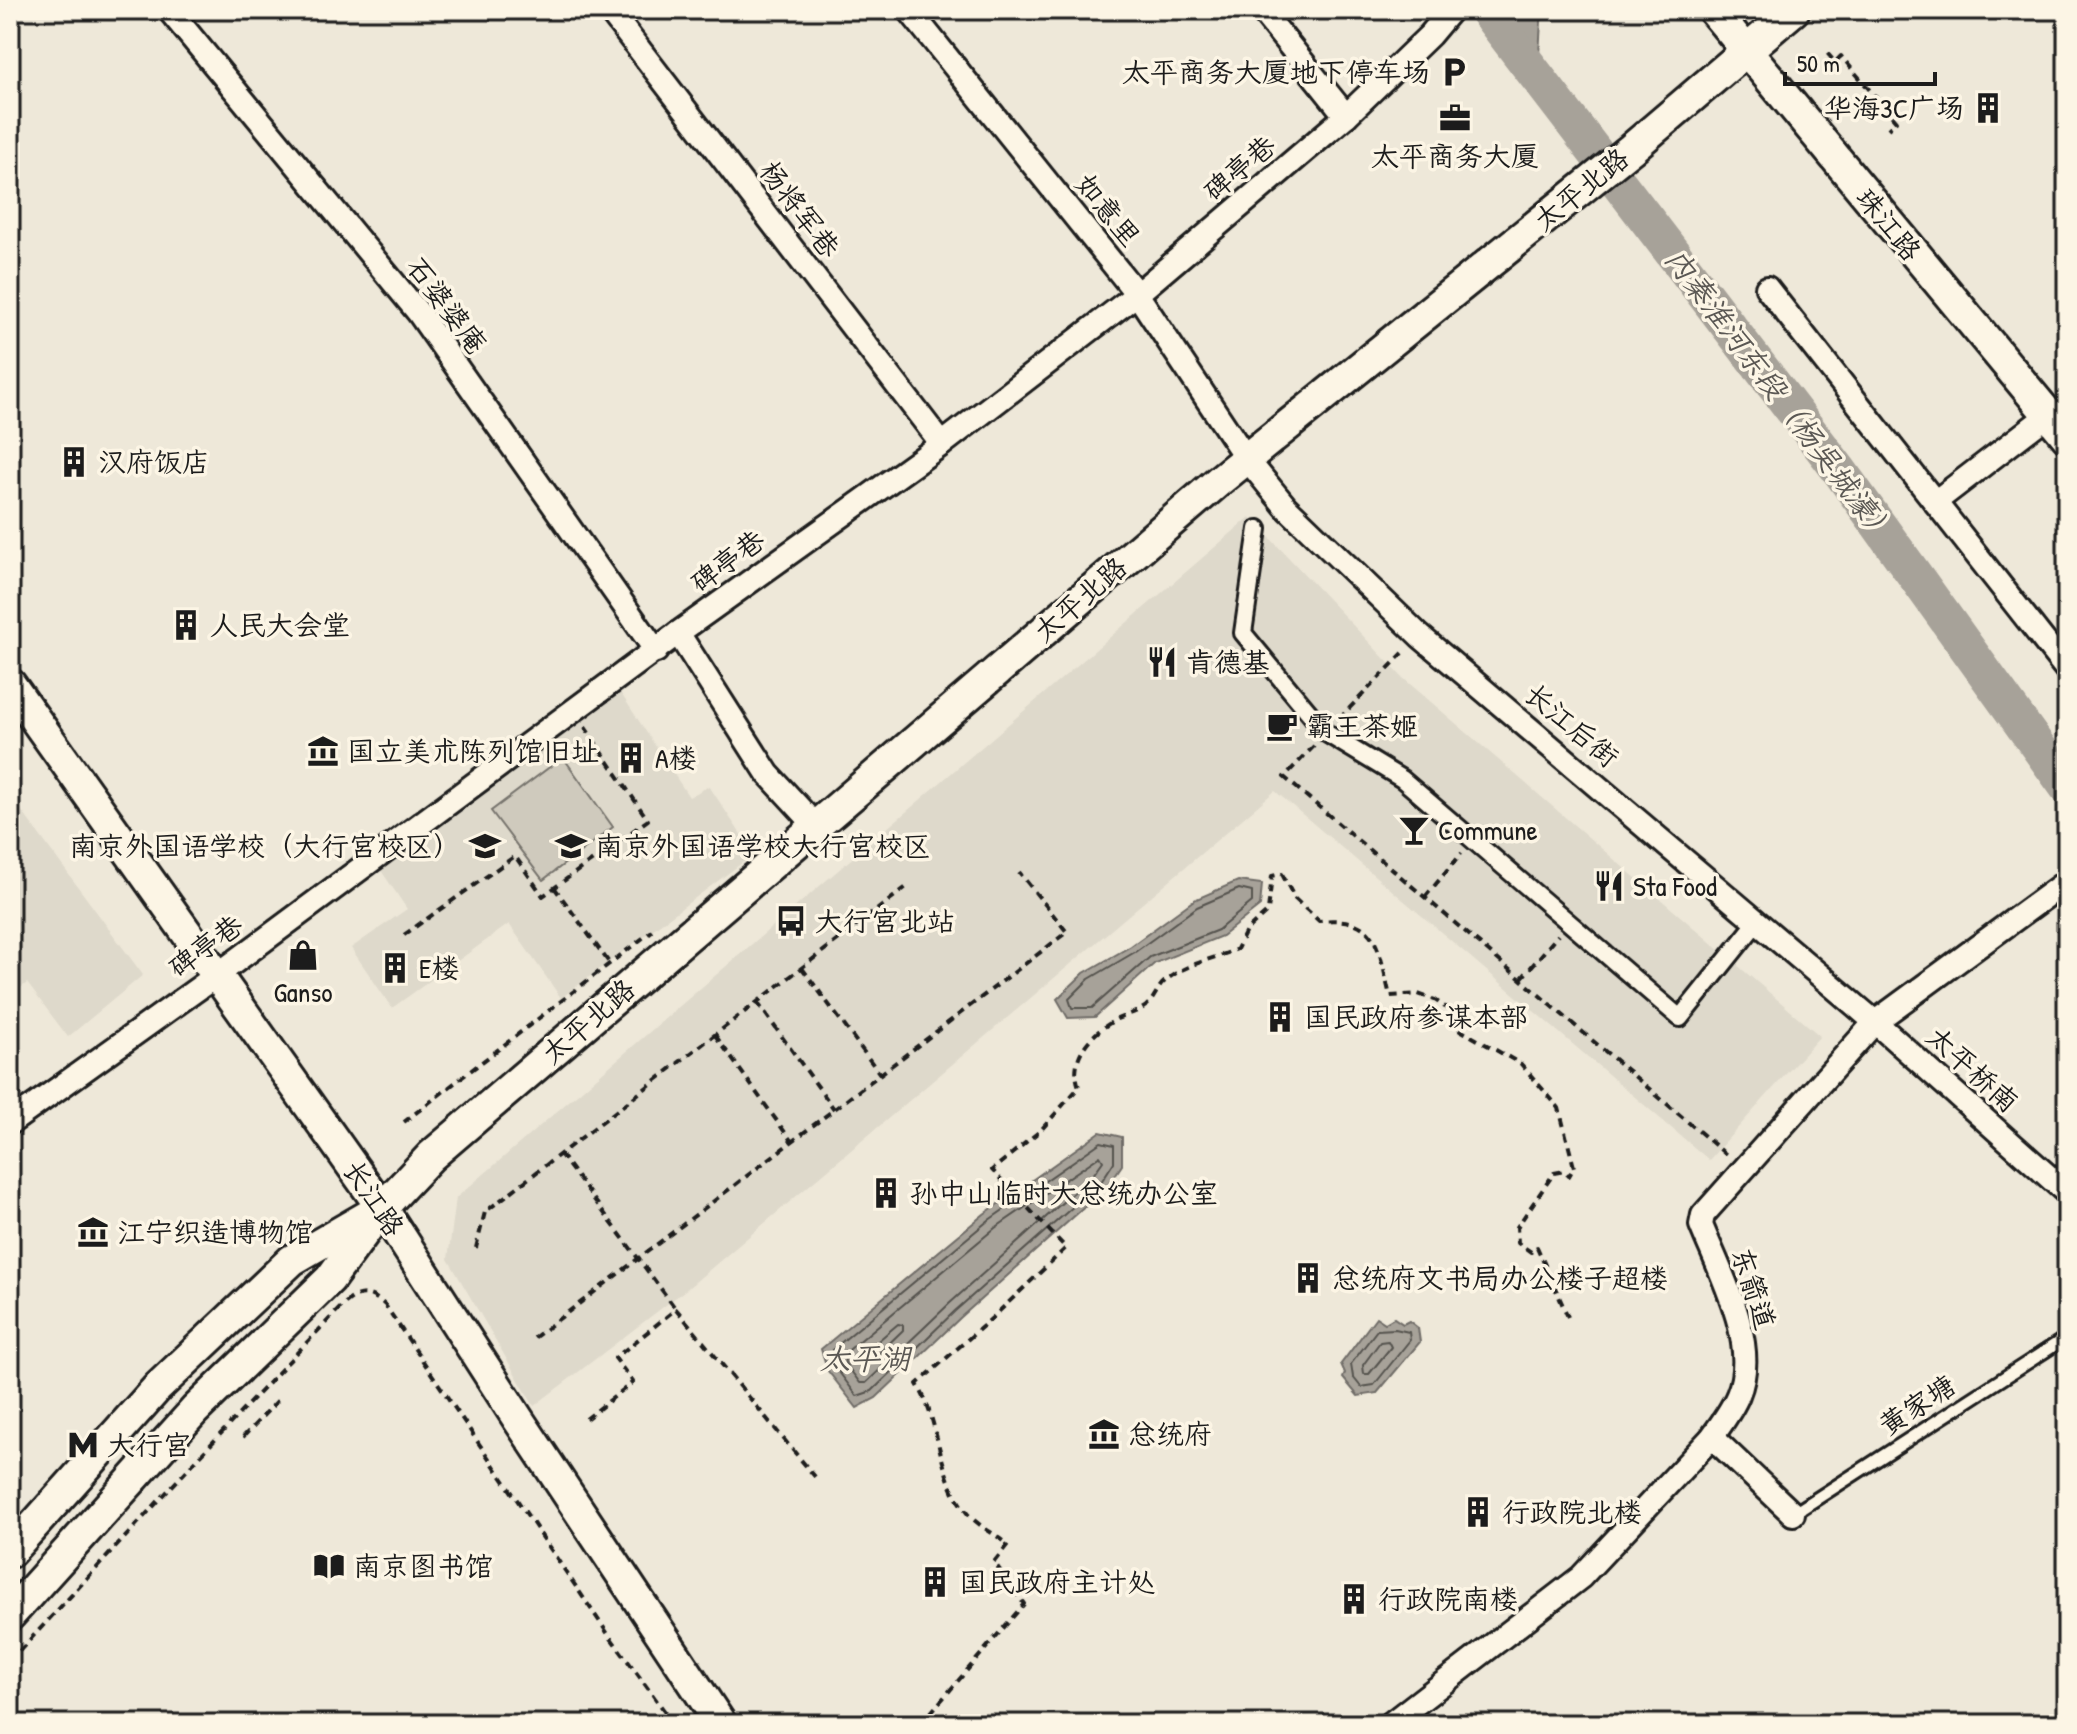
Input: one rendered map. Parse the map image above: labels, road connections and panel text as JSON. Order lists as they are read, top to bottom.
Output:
{
  "streets": {
    "main road": ["太平北路", "珠江路", "长江路"],
    "street": [
      "碑亭巷",
      "杨将军巷",
      "如意里",
      "石婆婆庵",
      "长江后街",
      "太平桥南",
      "东箭道"
    ],
    "lane": ["黄家塘"]
  },
  "crossings": [
    ["碑亭巷", "杨将军巷"],
    ["碑亭巷", "如意里"],
    ["碑亭巷", "石婆婆庵"],
    ["碑亭巷", "长江路"],
    ["太平北路", "如意里"],
    ["太平北路", "珠江路"],
    ["太平北路", "长江后街"],
    ["太平北路", "长江路"],
    ["如意里", "长江后街"],
    ["长江后街", "太平桥南"],
    ["长江后街", "东箭道"],
    ["太平桥南", "东箭道"]
  ],
  "water": ["内秦淮河东段（杨吴城濠）", "太平湖"],
  "places": {
    "parking": ["太平商务大厦地下停车场"],
    "building": [
      "华海3C广场",
      "汉府饭店",
      "人民大会堂",
      "A楼",
      "E楼",
      "国民政府参谋本部",
      "孙中山临时大总统办公室",
      "总统府文书局办公楼子超楼",
      "行政院北楼",
      "国民政府主计处",
      "行政院南楼"
    ],
    "office": ["太平商务大厦"],
    "restaurant": ["肯德基", "Sta Food"],
    "cafe": ["霸王茶姬"],
    "museum": ["国立美术陈列馆旧址", "江宁织造博物馆", "总统府"],
    "bar": ["Commune"],
    "school or university": ["南京外国语学校（大行宫校区）", "南京外国语学校大行宫校区"],
    "bus stop": ["大行宫北站"],
    "shop": ["Ganso"],
    "metro station": ["大行宫"],
    "library": ["南京图书馆"]
  },
  "scale_bar": "50 m"
}
